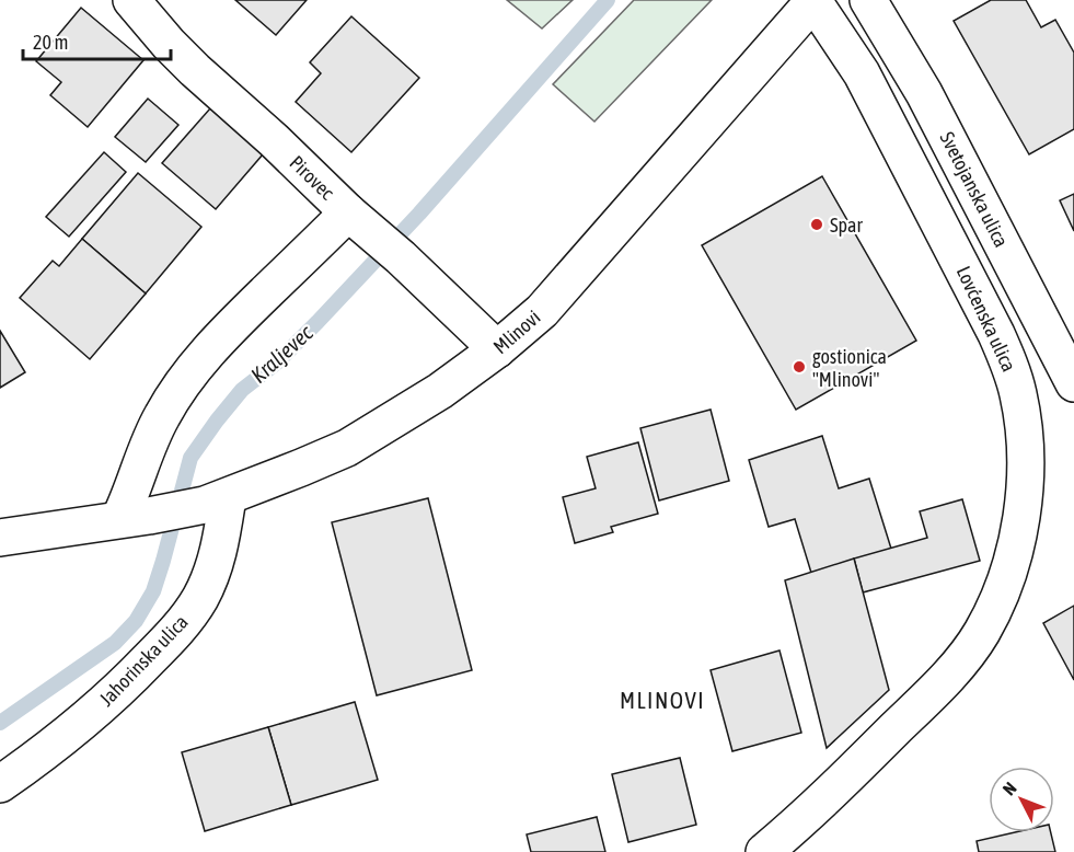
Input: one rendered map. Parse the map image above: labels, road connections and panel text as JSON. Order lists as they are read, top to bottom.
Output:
{
  "streets": {
    "street": [
      "Pirovec",
      "Svetojanska ulica",
      "Lovćenska ulica",
      "Mlinovi",
      "Jahorinska ulica"
    ]
  },
  "crossings": [
    ["Pirovec", "Mlinovi"],
    ["Lovćenska ulica", "Mlinovi"],
    ["Mlinovi", "Jahorinska ulica"]
  ],
  "districts": ["MLINOVI"],
  "water": ["Kraljevec"],
  "places": ["Spar", "gostionica \"Mlinovi\""],
  "scale_bar": "20 m",
  "north": "top left"
}
